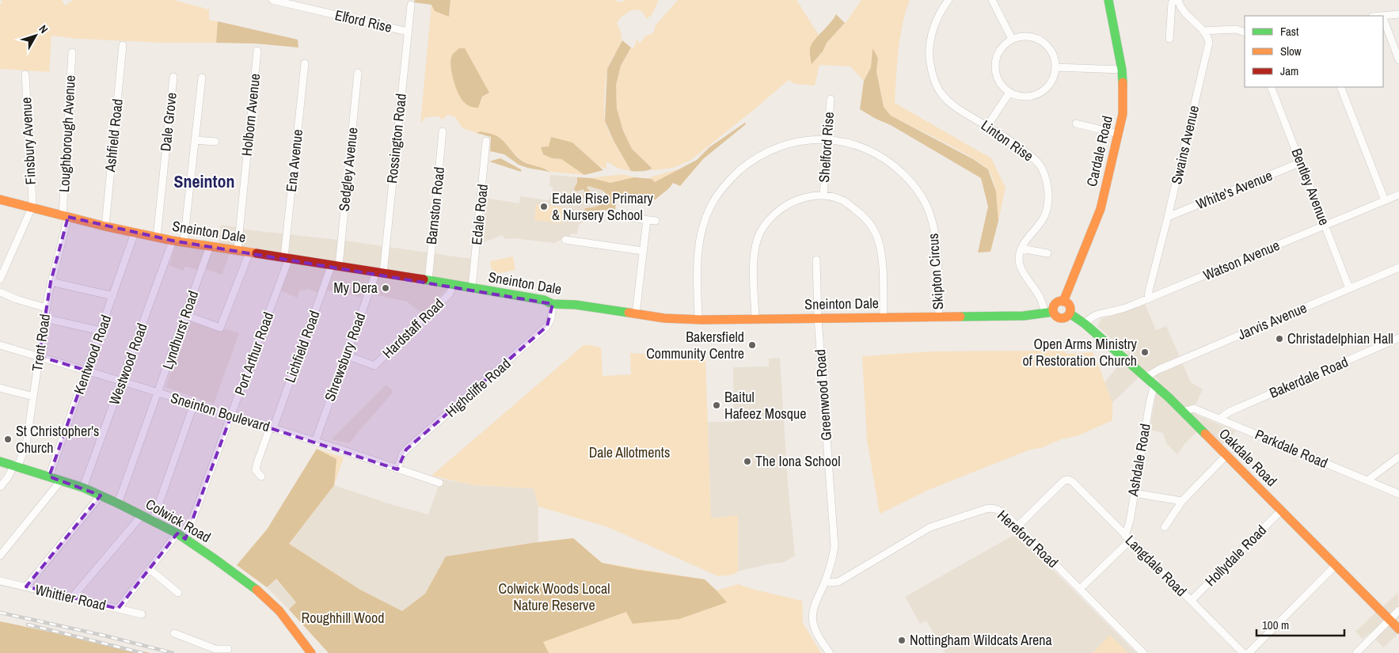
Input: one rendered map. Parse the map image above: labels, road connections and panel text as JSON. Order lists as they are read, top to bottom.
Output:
{
  "streets": {
    "street": [
      "Elford Rise",
      "Holborn Avenue",
      "Dale Grove",
      "Loughborough Avenue",
      "Ashfield Road",
      "Rossington Road",
      "Finsbury Avenue",
      "Linton Rise",
      "Swains Avenue",
      "Shelford Rise",
      "Cardale Road",
      "Ena Avenue",
      "Sedgley Avenue",
      "Bentley Avenue",
      "White's Avenue",
      "Barnston Road",
      "Edale Road",
      "Sneinton Dale",
      "Watson Avenue",
      "Skipton Circus",
      "Jarvis Avenue",
      "Hardstaff Road",
      "Lyndhurst Road",
      "Trent Road",
      "Lichfield Road",
      "Port Arthur Road",
      "Kentwood Road",
      "Shrewsbury Road",
      "Westwood Road",
      "Bakerdale Road",
      "Highcliffe Road",
      "Greenwood Road",
      "Sneinton Boulevard",
      "Parkdale Road",
      "Oakdale Road",
      "Ashdale Road",
      "Colwick Road",
      "Hereford Road",
      "Hollydale Road",
      "Langdale Road",
      "Whittier Road"
    ]
  },
  "crossings": [
    ["Elford Rise", "Rossington Road"],
    ["Holborn Avenue", "Sneinton Dale"],
    ["Dale Grove", "Sneinton Dale"],
    ["Loughborough Avenue", "Sneinton Dale"],
    ["Loughborough Avenue", "Trent Road"],
    ["Ashfield Road", "Sneinton Dale"],
    ["Rossington Road", "Sneinton Dale"],
    ["Rossington Road", "Shrewsbury Road"],
    ["Finsbury Avenue", "Sneinton Dale"],
    ["Swains Avenue", "White's Avenue"],
    ["Swains Avenue", "Watson Avenue"],
    ["Shelford Rise", "Sneinton Dale"],
    ["Shelford Rise", "Skipton Circus"],
    ["Shelford Rise", "Greenwood Road"],
    ["Cardale Road", "Sneinton Dale"],
    ["Cardale Road", "Oakdale Road"],
    ["Ena Avenue", "Sneinton Dale"],
    ["Ena Avenue", "Port Arthur Road"],
    ["Sedgley Avenue", "Sneinton Dale"],
    ["Sedgley Avenue", "Lichfield Road"],
    ["Bentley Avenue", "White's Avenue"],
    ["Bentley Avenue", "Watson Avenue"],
    ["Bentley Avenue", "Jarvis Avenue"],
    ["Barnston Road", "Sneinton Dale"],
    ["Edale Road", "Sneinton Dale"],
    ["Sneinton Dale", "Skipton Circus"],
    ["Sneinton Dale", "Hardstaff Road"],
    ["Sneinton Dale", "Lyndhurst Road"],
    ["Sneinton Dale", "Trent Road"],
    ["Sneinton Dale", "Lichfield Road"],
    ["Sneinton Dale", "Port Arthur Road"],
    ["Sneinton Dale", "Kentwood Road"],
    ["Sneinton Dale", "Shrewsbury Road"],
    ["Sneinton Dale", "Westwood Road"],
    ["Sneinton Dale", "Highcliffe Road"],
    ["Sneinton Dale", "Greenwood Road"],
    ["Sneinton Dale", "Oakdale Road"],
    ["Watson Avenue", "Oakdale Road"],
    ["Jarvis Avenue", "Oakdale Road"],
    ["Hardstaff Road", "Shrewsbury Road"],
    ["Lyndhurst Road", "Sneinton Boulevard"],
    ["Lyndhurst Road", "Colwick Road"],
    ["Trent Road", "Sneinton Boulevard"],
    ["Trent Road", "Colwick Road"],
    ["Lichfield Road", "Sneinton Boulevard"],
    ["Port Arthur Road", "Sneinton Boulevard"],
    ["Port Arthur Road", "Colwick Road"],
    ["Port Arthur Road", "Whittier Road"],
    ["Kentwood Road", "Sneinton Boulevard"],
    ["Kentwood Road", "Colwick Road"],
    ["Shrewsbury Road", "Sneinton Boulevard"],
    ["Westwood Road", "Sneinton Boulevard"],
    ["Westwood Road", "Colwick Road"],
    ["Bakerdale Road", "Parkdale Road"],
    ["Highcliffe Road", "Sneinton Boulevard"],
    ["Greenwood Road", "Hereford Road"],
    ["Parkdale Road", "Oakdale Road"],
    ["Oakdale Road", "Ashdale Road"],
    ["Oakdale Road", "Hollydale Road"],
    ["Ashdale Road", "Langdale Road"],
    ["Hereford Road", "Langdale Road"],
    ["Hollydale Road", "Langdale Road"]
  ],
  "districts": ["Sneinton"],
  "parks": ["Dale Allotments", "Colwick Woods Local Nature Reserve", "Roughhill Wood"],
  "places": [
    "Edale Rise Primary & Nursery School",
    "My Dera",
    "Christadelphian Hall",
    "Bakersfield Community Centre",
    "Open Arms Ministry of Restoration Church",
    "Baitul Hafeez Mosque",
    "St Christopher's Church",
    "The Iona School",
    "Nottingham Wildcats Arena"
  ],
  "legend": ["Fast", "Slow", "Jam"],
  "scale_bar": "100 m",
  "north": "top right"
}
